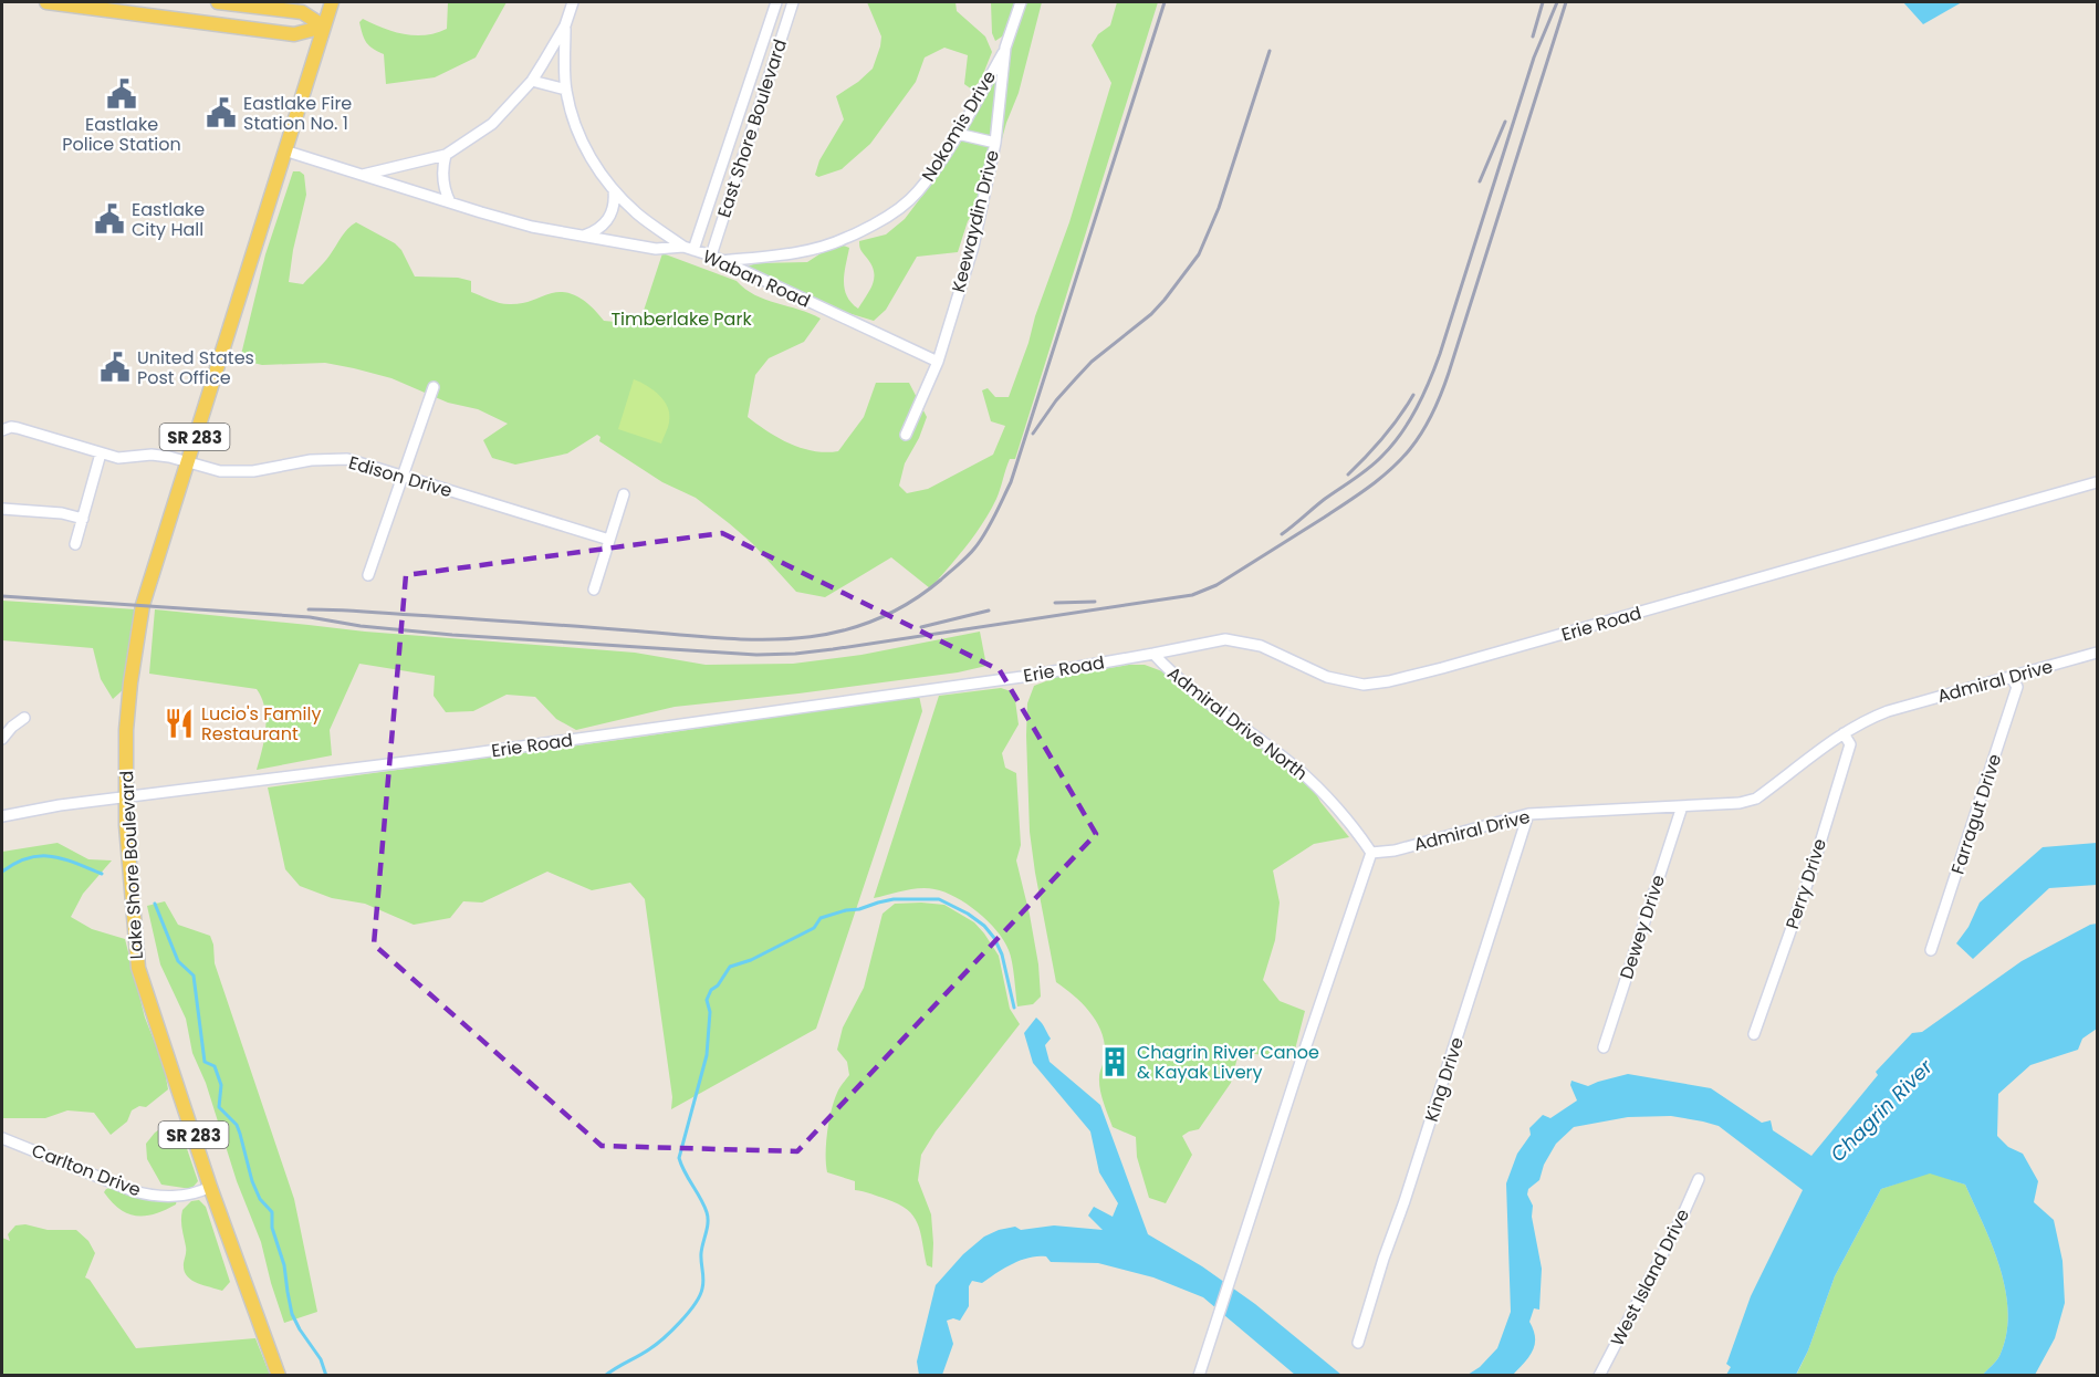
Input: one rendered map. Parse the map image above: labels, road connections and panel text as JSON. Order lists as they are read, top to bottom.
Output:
{
  "streets": {
    "main road": ["SR 283", "Lake Shore Boulevard"],
    "street": [
      "Nokomis Drive",
      "East Shore Boulevard",
      "Keewaydin Drive",
      "Waban Road",
      "Edison Drive",
      "Erie Road",
      "Admiral Drive",
      "Admiral Drive North",
      "Farragut Drive",
      "Perry Drive",
      "Dewey Drive",
      "King Drive",
      "Carlton Drive",
      "West Island Drive"
    ]
  },
  "crossings": [
    ["Nokomis Drive", "Keewaydin Drive"],
    ["Nokomis Drive", "Waban Road"],
    ["East Shore Boulevard", "Waban Road"],
    ["Keewaydin Drive", "Waban Road"],
    ["Waban Road", "Lake Shore Boulevard"],
    ["Edison Drive", "Lake Shore Boulevard"],
    ["Erie Road", "Admiral Drive North"],
    ["Erie Road", "Lake Shore Boulevard"],
    ["Admiral Drive", "Admiral Drive North"],
    ["Admiral Drive", "Farragut Drive"],
    ["Admiral Drive", "Perry Drive"],
    ["Admiral Drive", "Dewey Drive"],
    ["Admiral Drive", "King Drive"],
    ["Lake Shore Boulevard", "Carlton Drive"]
  ],
  "water": ["Chagrin River"],
  "parks": ["Timberlake Park"],
  "places": {
    "public building": [
      "Eastlake Police Station",
      "Eastlake Fire Station No. 1",
      "Eastlake City Hall",
      "United States Post Office"
    ],
    "restaurant": ["Lucio's Family Restaurant"],
    "building": ["Chagrin River Canoe & Kayak Livery"]
  }
}
